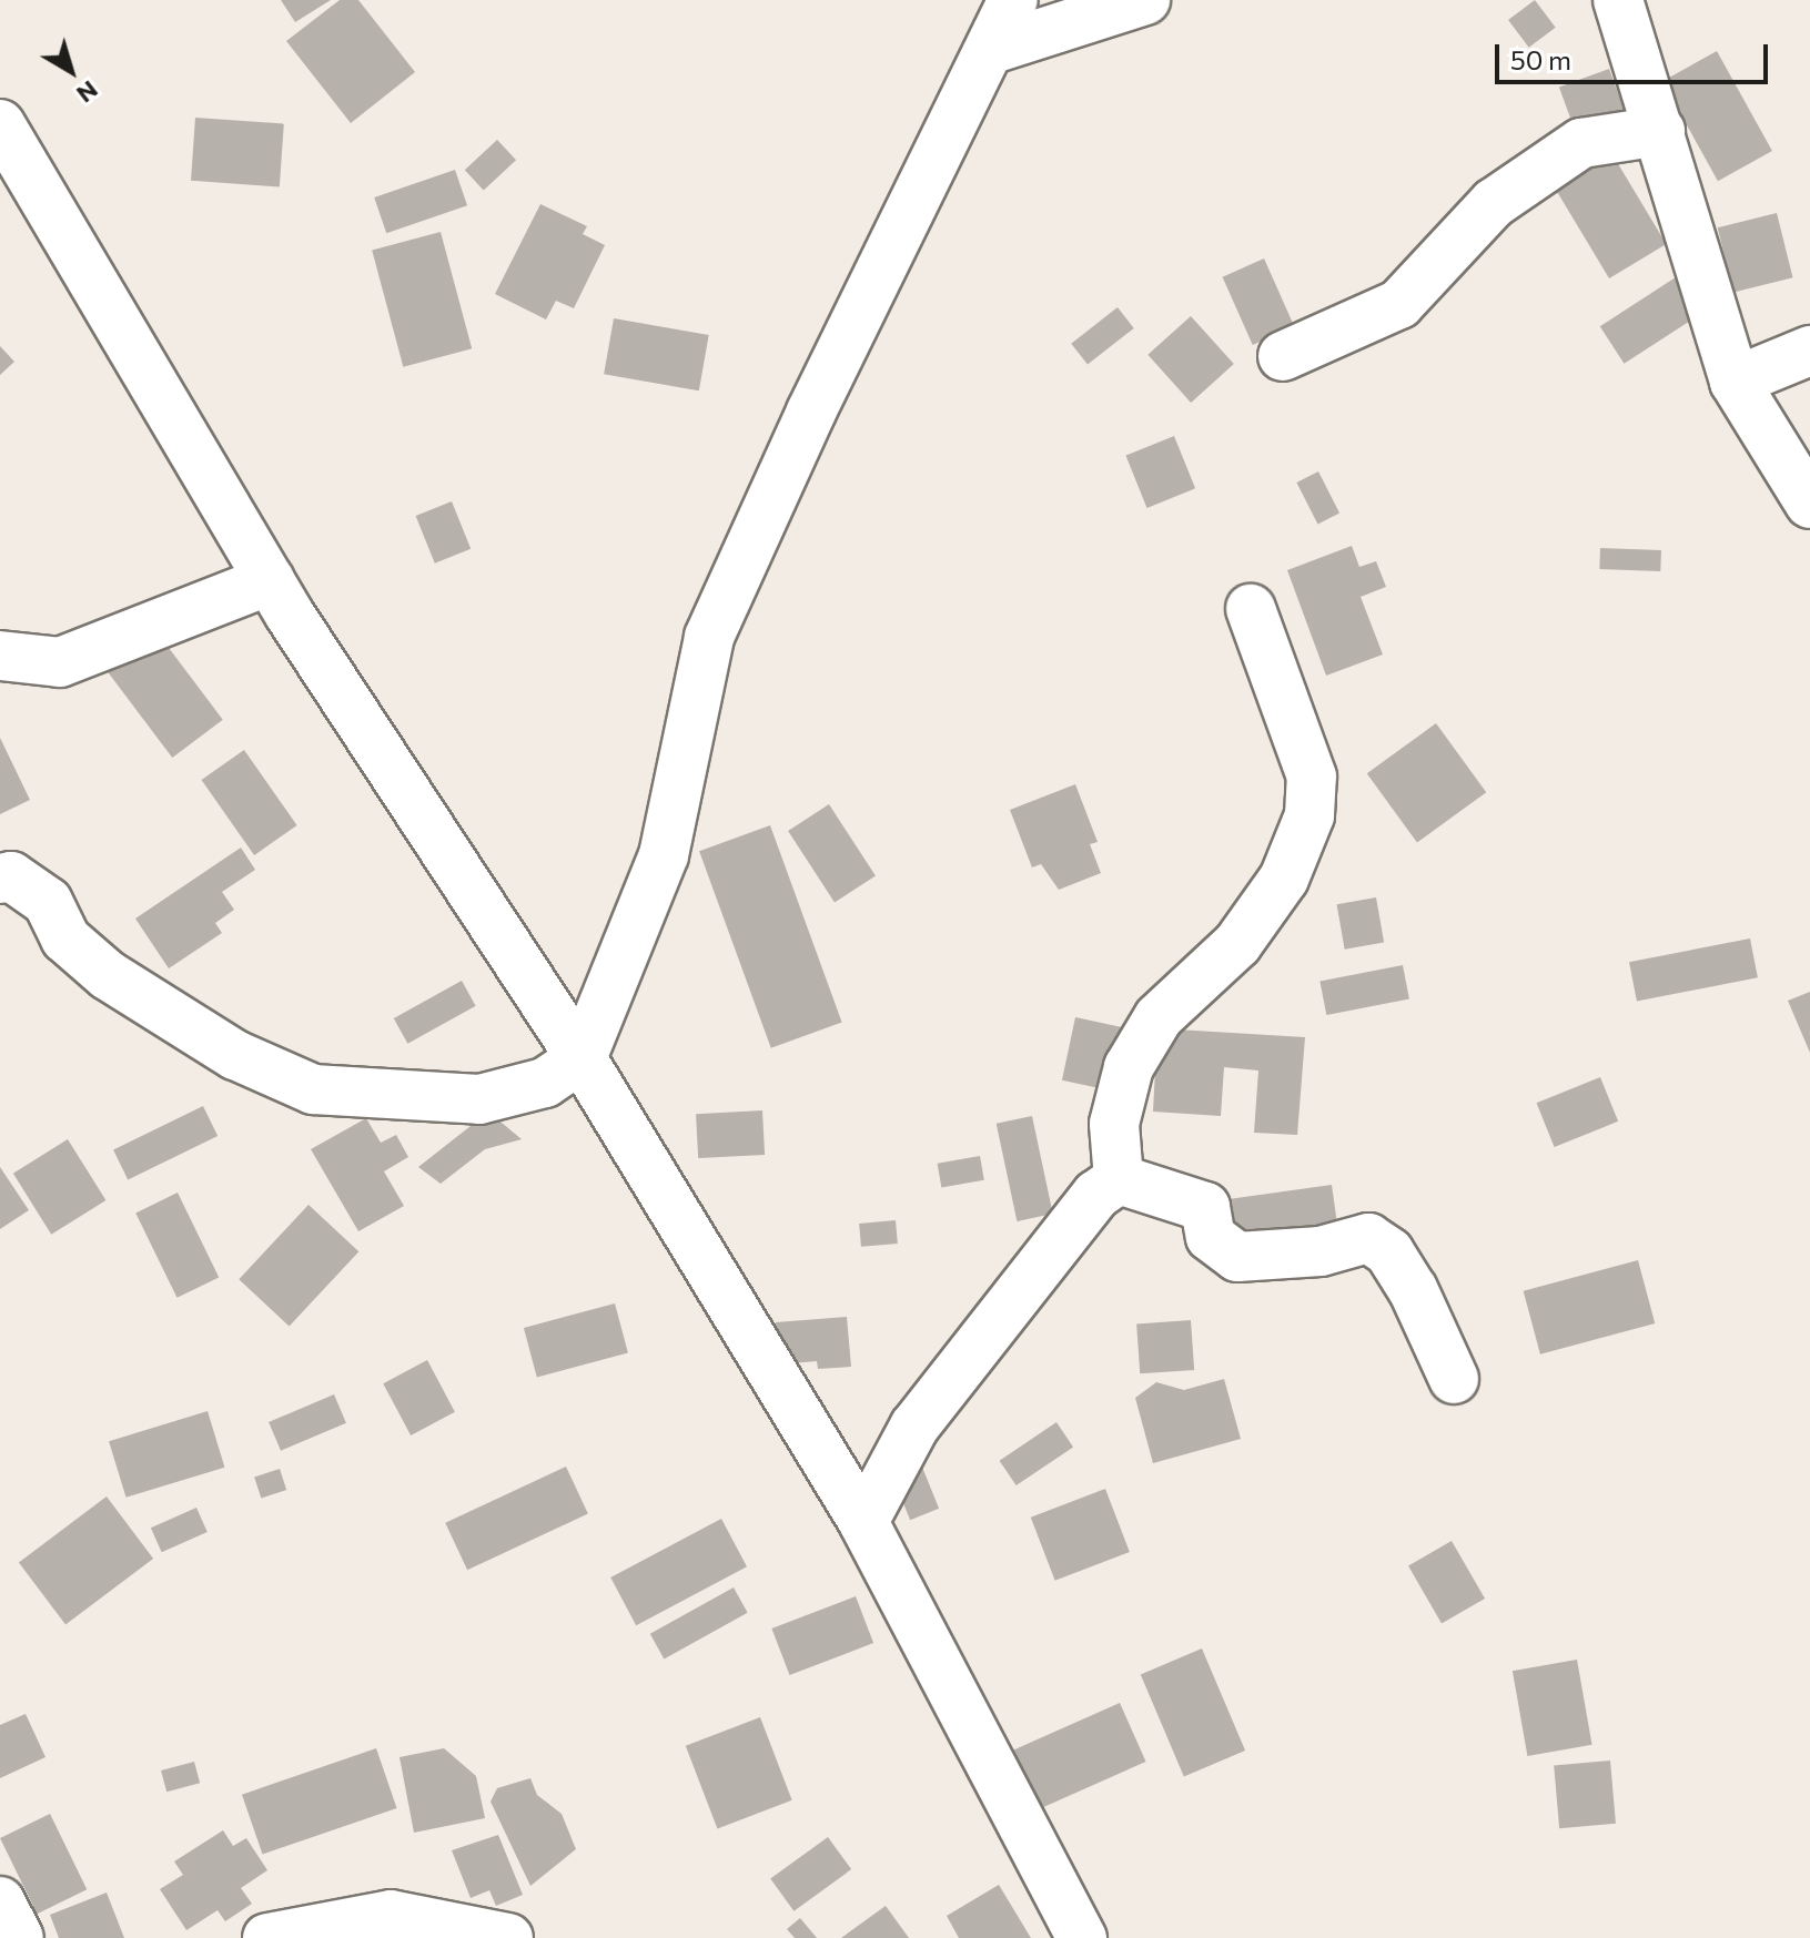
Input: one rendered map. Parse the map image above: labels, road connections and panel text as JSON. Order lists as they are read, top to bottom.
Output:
{
  "scale_bar": "50 m",
  "north": "bottom right"
}
